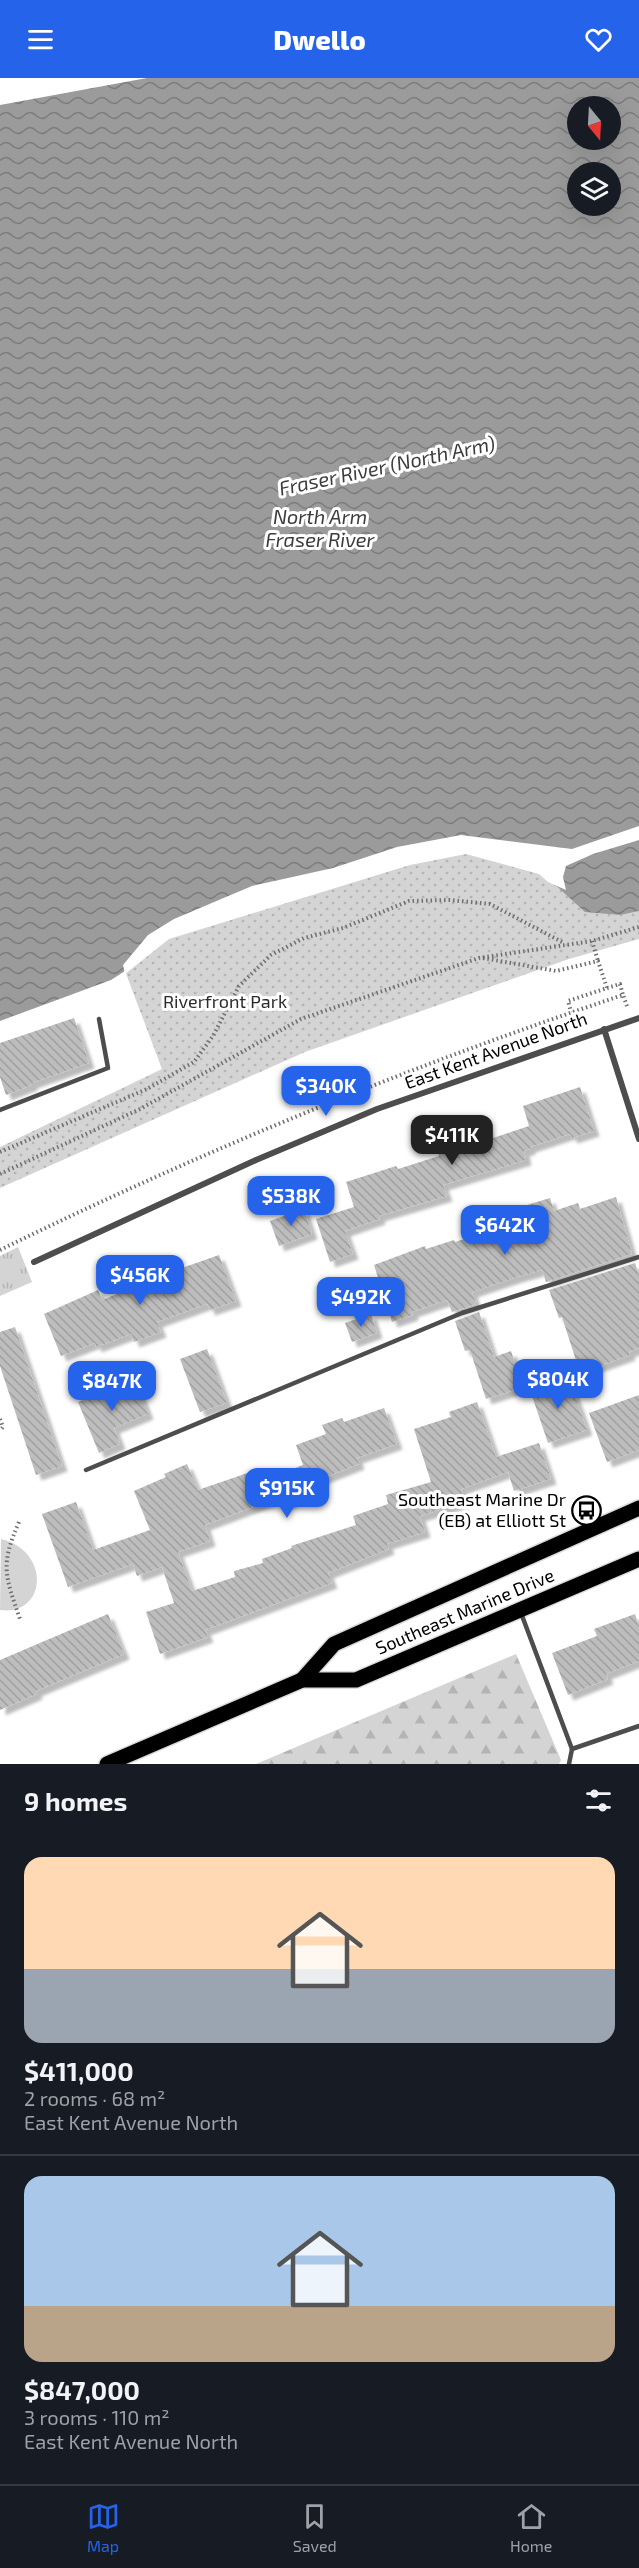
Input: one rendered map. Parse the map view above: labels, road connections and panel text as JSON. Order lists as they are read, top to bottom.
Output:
{
  "streets": {
    "main road": ["Southeast Marine Drive"],
    "street": ["East Kent Avenue North"]
  },
  "water": ["Fraser River (North Arm)", "North Arm Fraser River"],
  "parks": ["Riverfront Park"],
  "places": {
    "bus stop": ["Southeast Marine Dr (EB) at Elliott St"]
  },
  "north": "bottom",
  "page": {
    "header": "Dwello",
    "price": [
      "$340K",
      "$411K",
      "$538K",
      "$642K",
      "$456K",
      "$492K",
      "$804K",
      "$847K",
      "$915K"
    ],
    "heading": "9 homes",
    "list": [
      {
        "name": "$411,000",
        "note": "2 rooms · 68 m² · East Kent Avenue North"
      },
      {
        "name": "$847,000",
        "note": "3 rooms · 110 m² · East Kent Avenue North"
      }
    ],
    "tabs": ["Map", "Saved", "Home"]
  }
}
